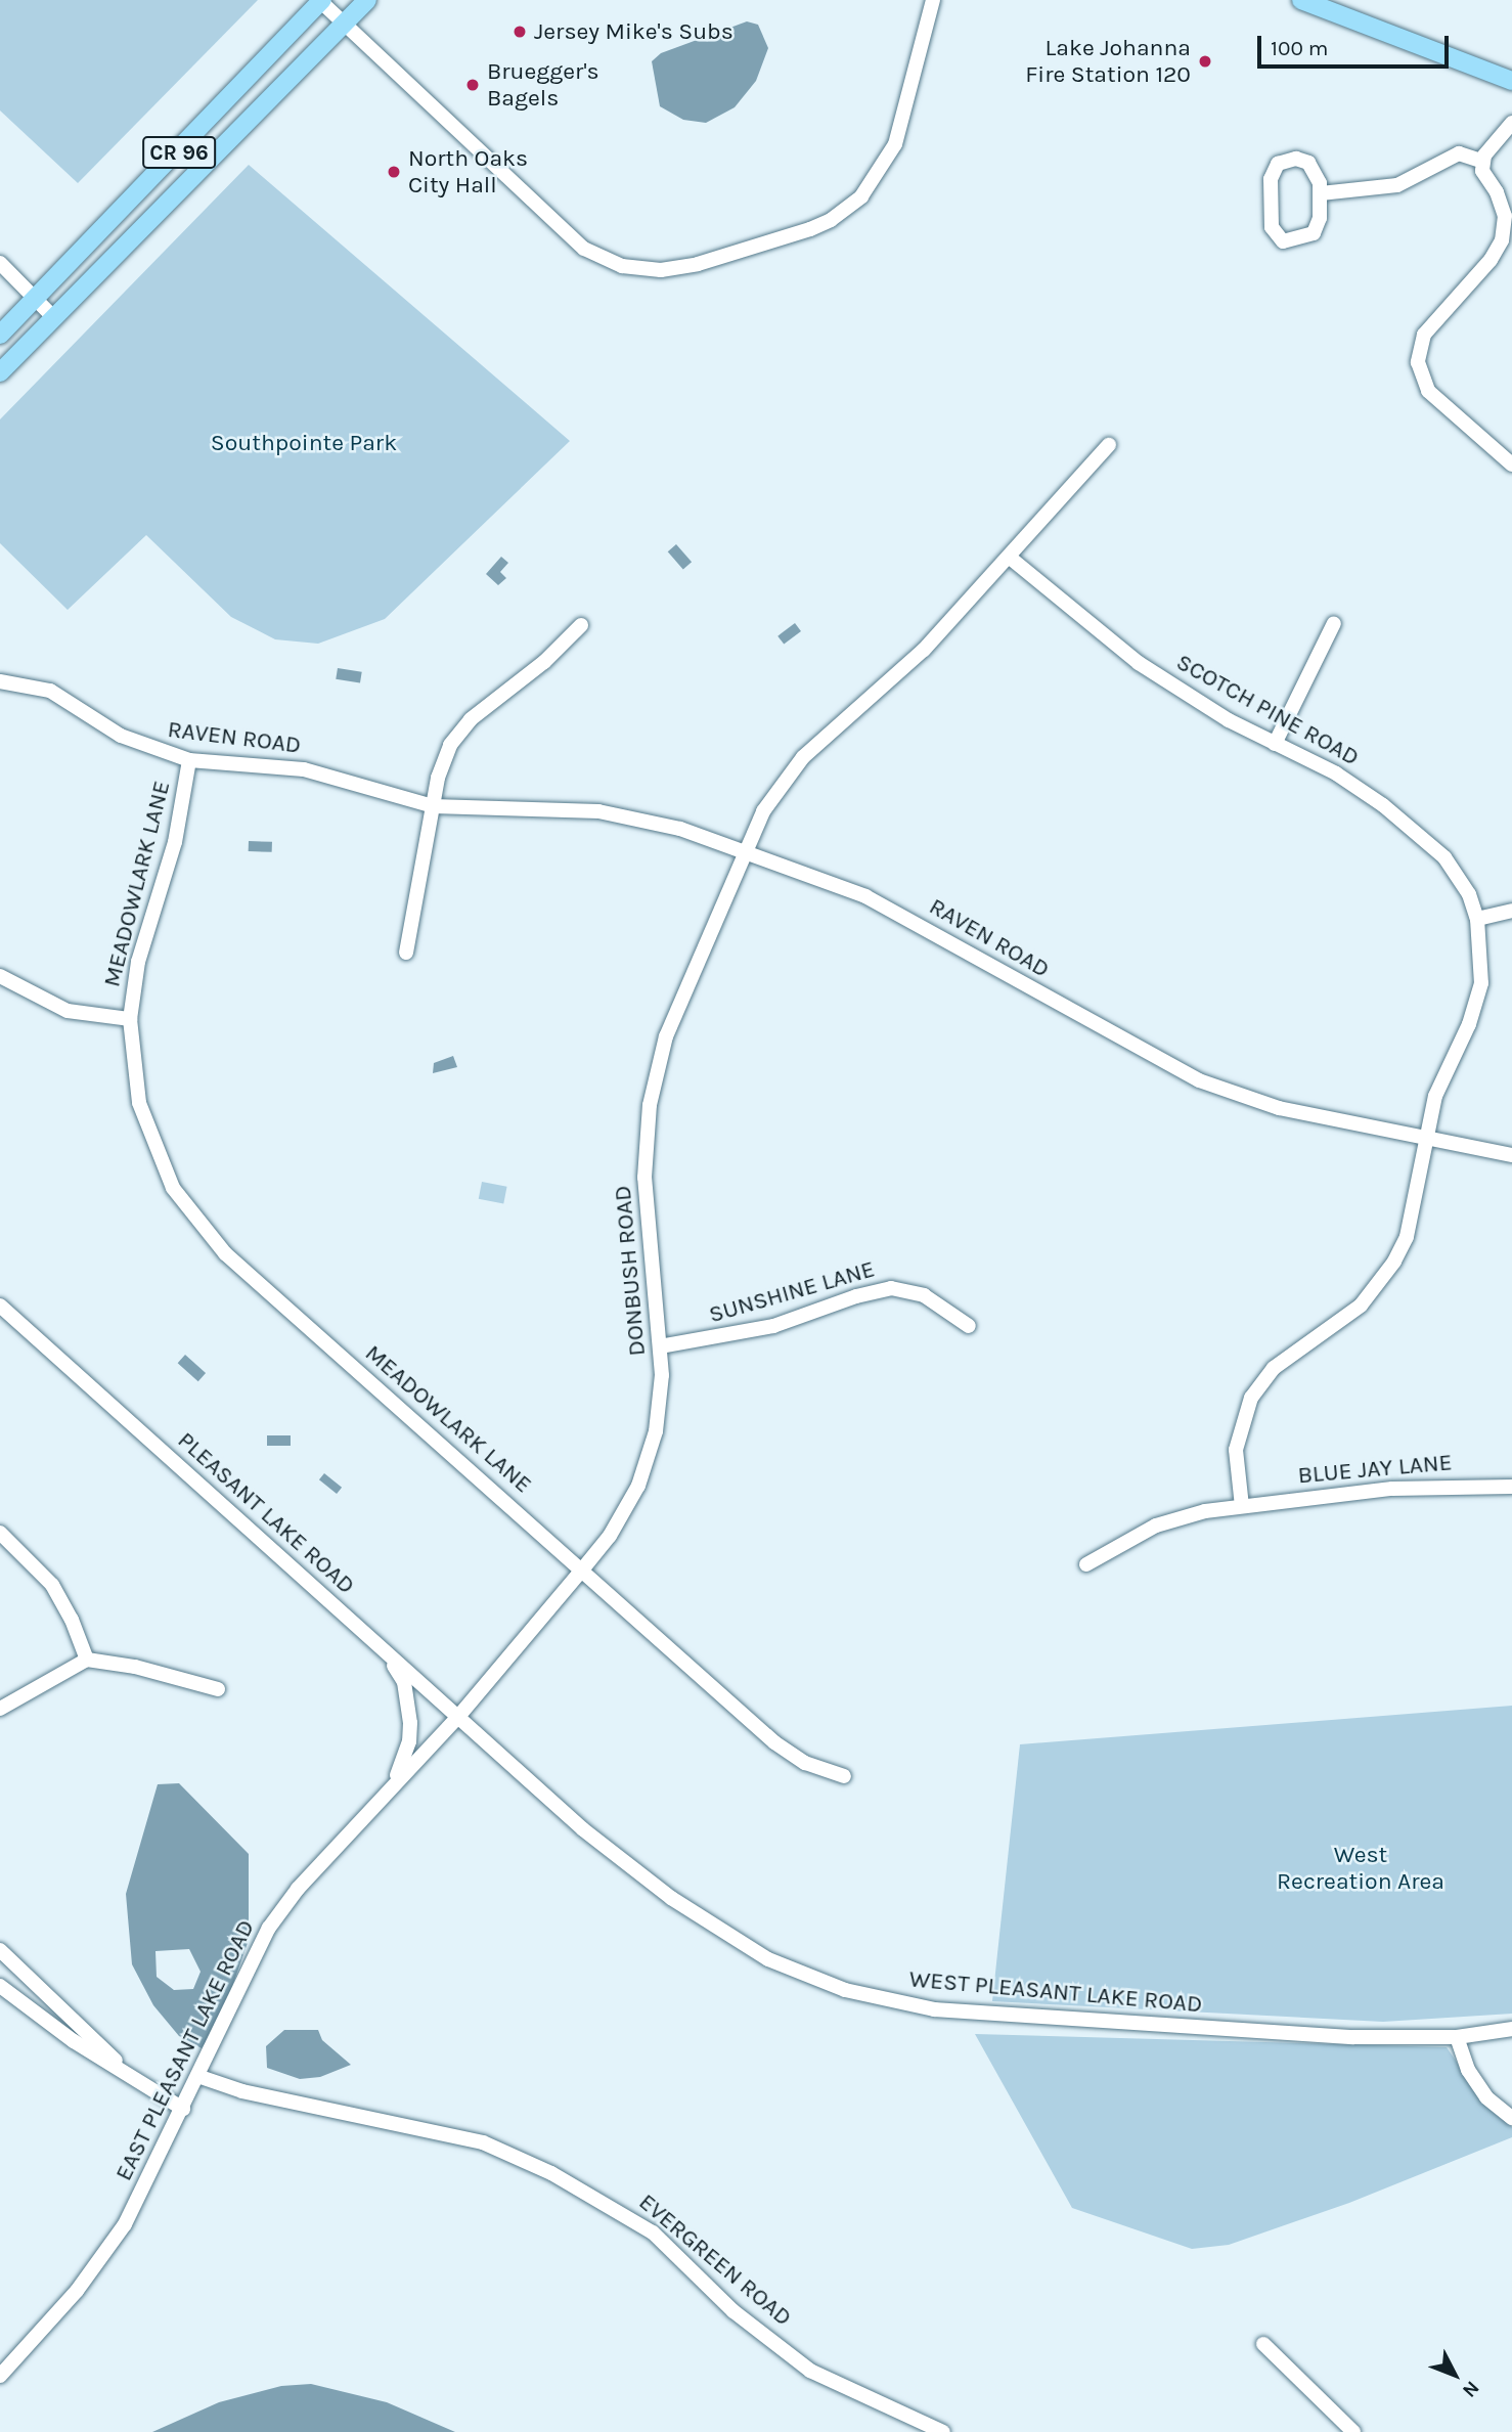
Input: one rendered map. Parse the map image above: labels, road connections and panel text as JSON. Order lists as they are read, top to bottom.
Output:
{
  "streets": {
    "main road": ["CR 96"],
    "street": [
      "SCOTCH PINE ROAD",
      "RAVEN ROAD",
      "MEADOWLARK LANE",
      "DONBUSH ROAD",
      "SUNSHINE LANE",
      "BLUE JAY LANE",
      "PLEASANT LAKE ROAD",
      "WEST PLEASANT LAKE ROAD",
      "EAST PLEASANT LAKE ROAD",
      "EVERGREEN ROAD"
    ]
  },
  "crossings": [
    ["SCOTCH PINE ROAD", "RAVEN ROAD"],
    ["RAVEN ROAD", "MEADOWLARK LANE"],
    ["RAVEN ROAD", "DONBUSH ROAD"],
    ["MEADOWLARK LANE", "DONBUSH ROAD"],
    ["DONBUSH ROAD", "SUNSHINE LANE"],
    ["DONBUSH ROAD", "EAST PLEASANT LAKE ROAD"],
    ["PLEASANT LAKE ROAD", "WEST PLEASANT LAKE ROAD"],
    ["PLEASANT LAKE ROAD", "EAST PLEASANT LAKE ROAD"],
    ["EAST PLEASANT LAKE ROAD", "EVERGREEN ROAD"]
  ],
  "parks": ["Southpointe Park", "West Recreation Area"],
  "places": [
    "Jersey Mike's Subs",
    "Lake Johanna Fire Station 120",
    "Bruegger's Bagels",
    "North Oaks City Hall"
  ],
  "scale_bar": "100 m",
  "north": "bottom right"
}
